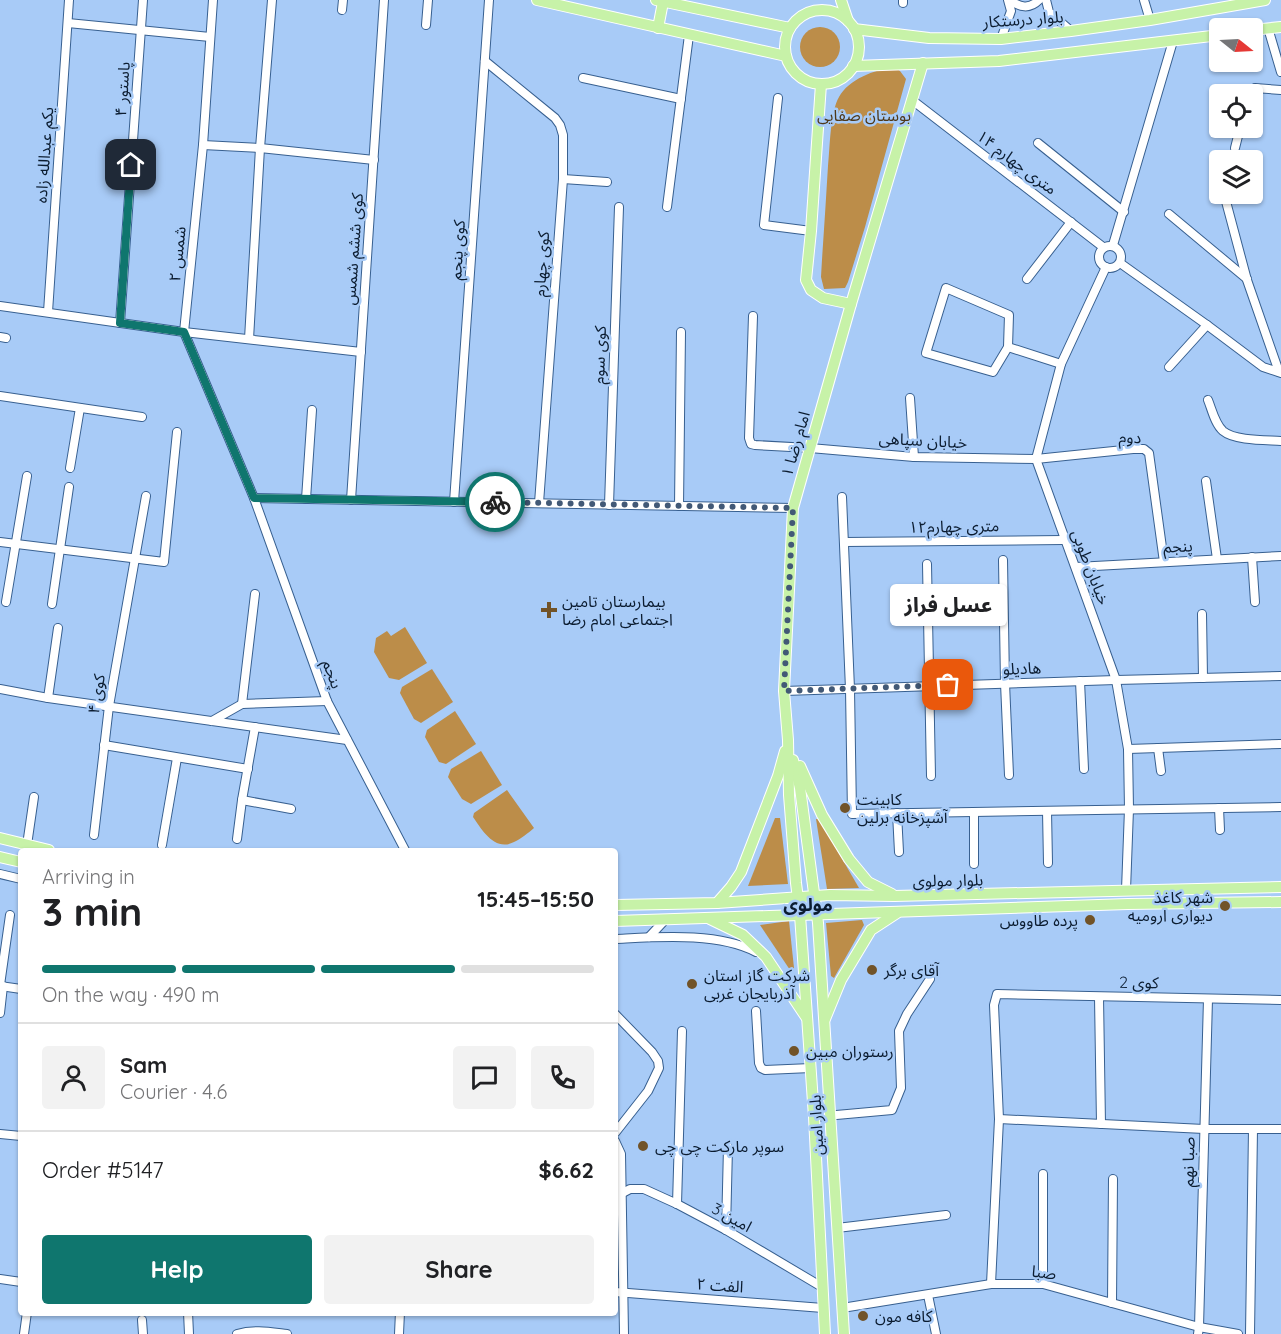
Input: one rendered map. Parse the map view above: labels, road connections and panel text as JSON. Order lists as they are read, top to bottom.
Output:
{
  "streets": {
    "main road": [
      "بلوار درستکار",
      "امام رضا ۱",
      "بلوار مولوی",
      "بلوار امین"
    ],
    "street": [
      "پاستور ۴",
      "یکم عبدالله زاده",
      "۱۴ متری چهارم",
      "کوی ششم شمس",
      "کوی پنجم",
      "شمس ۲",
      "کوی چهارم",
      "کوی سوم",
      "دوم",
      "خیابان سپاهی",
      "۱۲متری چهارم",
      "پنجم",
      "خیابان طوبی",
      "هادیلو",
      "کوی ۴",
      "کوی 2",
      "صبا نهم",
      "امین 3",
      "صبا",
      "الفت ۲"
    ]
  },
  "crossings": [
    ["۱۴ متری چهارم", "امام رضا ۱"],
    ["کوی پنجم", "کوی چهارم"],
    ["شمس ۲", "پنجم"],
    ["دوم", "خیابان سپاهی"],
    ["دوم", "پنجم"],
    ["دوم", "خیابان طوبی"],
    ["خیابان سپاهی", "امام رضا ۱"],
    ["خیابان سپاهی", "خیابان طوبی"],
    ["امام رضا ۱", "هادیلو"],
    ["امام رضا ۱", "بلوار مولوی"],
    ["امام رضا ۱", "بلوار امین"],
    ["۱۲متری چهارم", "خیابان طوبی"],
    ["پنجم", "خیابان طوبی"],
    ["خیابان طوبی", "هادیلو"],
    ["خیابان طوبی", "بلوار مولوی"],
    ["بلوار مولوی", "بلوار امین"],
    ["کوی 2", "صبا نهم"],
    ["بلوار امین", "امین 3"],
    ["بلوار امین", "صبا"],
    ["بلوار امین", "الفت ۲"],
    ["صبا نهم", "صبا"]
  ],
  "districts": ["مولوی"],
  "parks": ["بوستان صفایی"],
  "places": {
    "health": ["بیمارستان تامین اجتماعی امام رضا"],
    "other": [
      "عسل فراز",
      "کابینت آشپزخانه برلین",
      "شهر کاغذ دیواری ارومیه",
      "پرده طاووس",
      "آقاى برگر",
      "شرکت گاز استان آذربایجان غربی",
      "رستوران مبین",
      "سوپر مارکت چی چی",
      "کافه مون"
    ]
  },
  "north": "right",
  "page": {
    "bubble": "عسل فراز",
    "heading": ["3 min", "Arriving in", "15:45–15:50"],
    "panel": [
      "Sam",
      "Courier · 4.6",
      "Order #5147",
      "$6.62"
    ],
    "bar": "On the way · 490 m",
    "buttons": ["Help", "Share"]
  }
}
